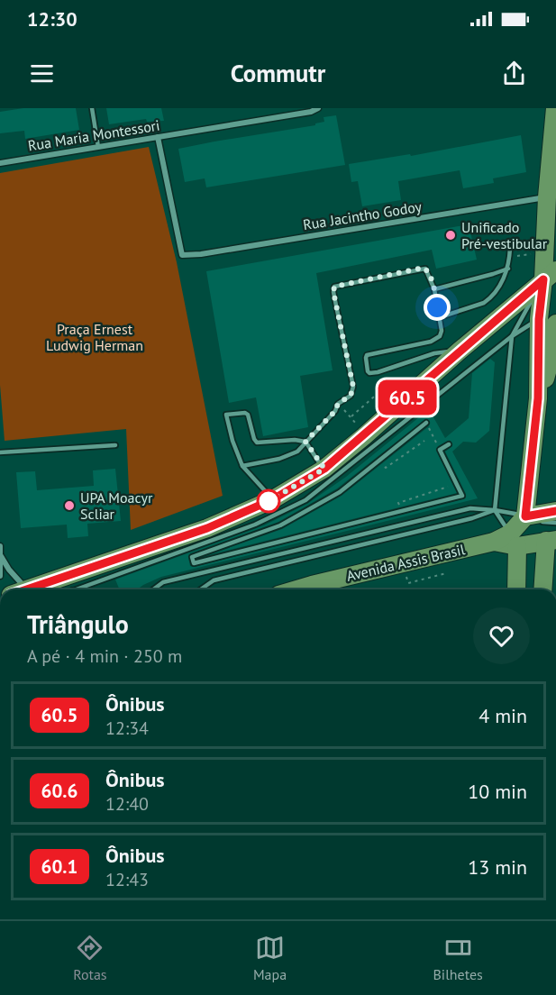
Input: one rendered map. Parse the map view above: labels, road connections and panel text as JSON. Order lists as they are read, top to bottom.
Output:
{
  "streets": {
    "main road": ["Avenida Assis Brasil"],
    "street": ["Rua Maria Montessori", "Rua Jacintho Godoy"]
  },
  "crossings": [
    ["Rua Maria Montessori", "Rua Jacintho Godoy"]
  ],
  "parks": ["Praça Ernest Ludwig Herman"],
  "places": ["Unificado Pré-vestibular", "UPA Moacyr Scliar"],
  "lines": ["bus line 60.5"],
  "page": {
    "status": "12:30",
    "header": "Commutr",
    "on_map": "60.5",
    "heading": ["Triângulo", "A pé · 4 min · 250 m"],
    "list": [
      {
        "mark": "60.5",
        "name": "Ônibus",
        "note": "12:34",
        "value": "4 min"
      },
      {
        "mark": "60.6",
        "name": "Ônibus",
        "note": "12:40",
        "value": "10 min"
      },
      {
        "mark": "60.1",
        "name": "Ônibus",
        "note": "12:43",
        "value": "13 min"
      }
    ],
    "tabs": ["Rotas", "Mapa", "Bilhetes"]
  }
}
